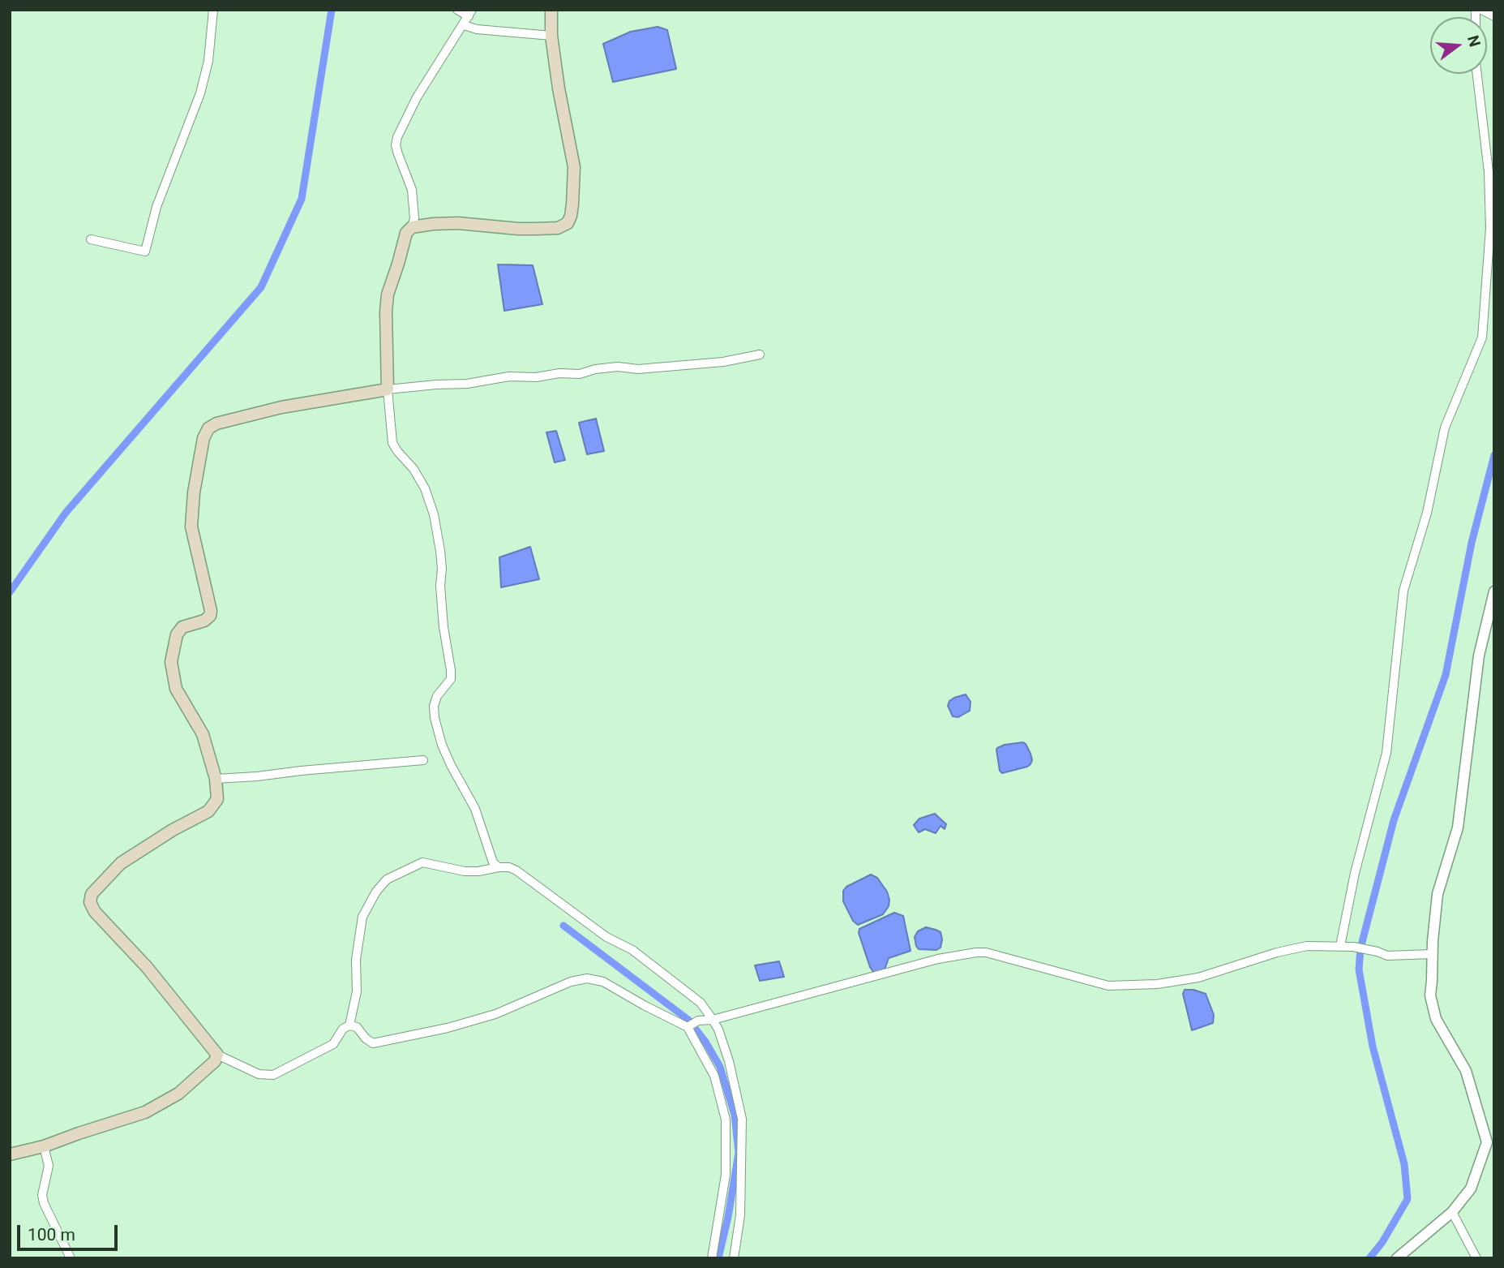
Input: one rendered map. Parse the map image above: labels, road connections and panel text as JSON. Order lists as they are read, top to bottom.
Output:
{
  "scale_bar": "100 m",
  "north": "right"
}
